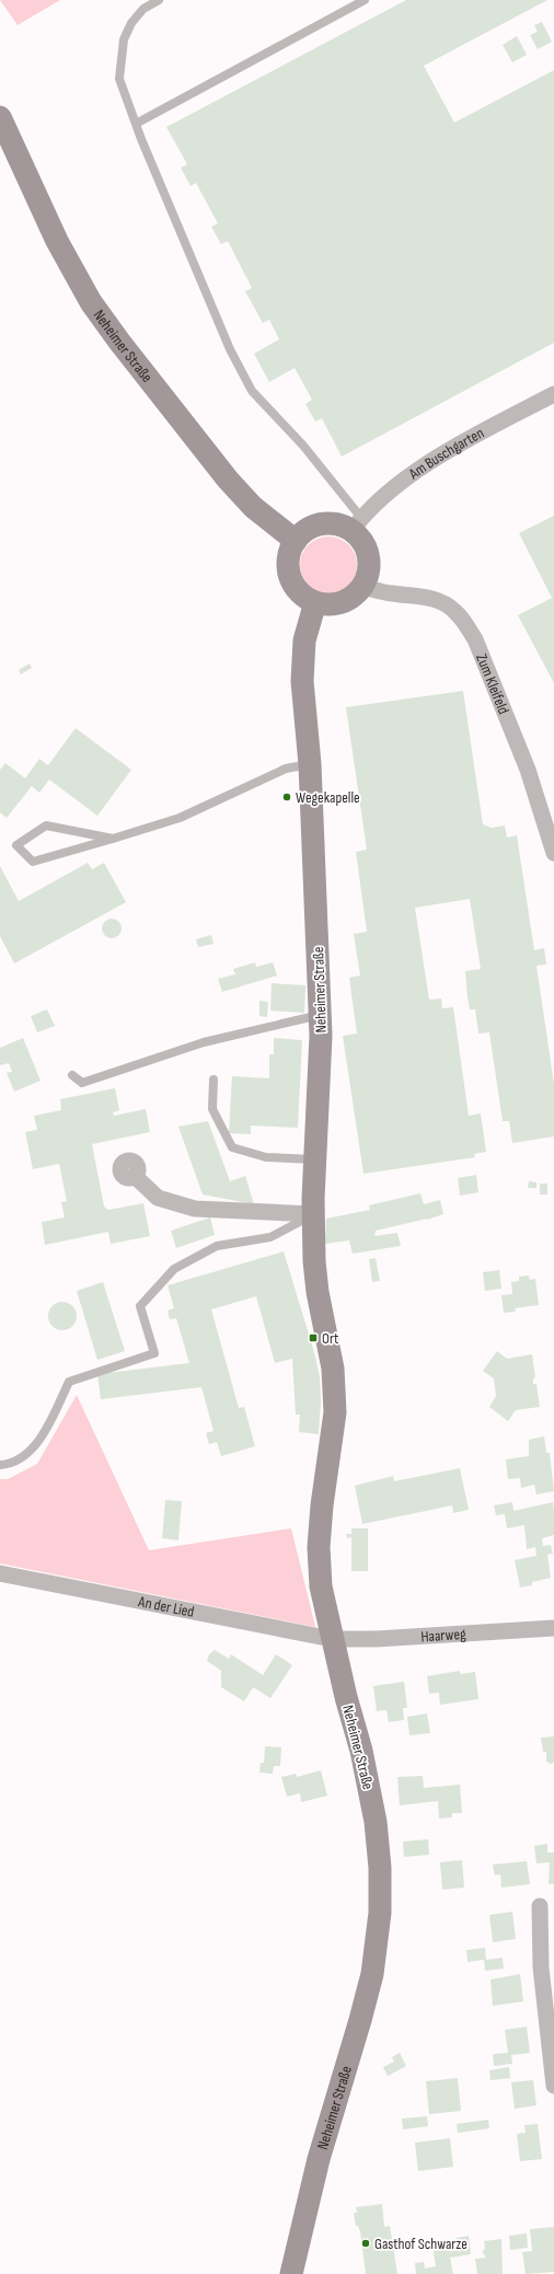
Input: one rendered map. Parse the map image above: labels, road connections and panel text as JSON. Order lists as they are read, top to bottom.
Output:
{
  "streets": {
    "main road": ["Neheimer Straße"],
    "street": [
      "Am Buschgarten",
      "Zum Kleifeld",
      "An der Lied",
      "Haarweg"
    ]
  },
  "crossings": [
    ["Neheimer Straße", "Am Buschgarten"],
    ["Neheimer Straße", "Zum Kleifeld"],
    ["Neheimer Straße", "An der Lied"],
    ["Neheimer Straße", "Haarweg"],
    ["Am Buschgarten", "Zum Kleifeld"],
    ["An der Lied", "Haarweg"]
  ],
  "places": {
    "other": ["Wegekapelle", "Gasthof Schwarze"],
    "transit": ["Ort"]
  }
}
